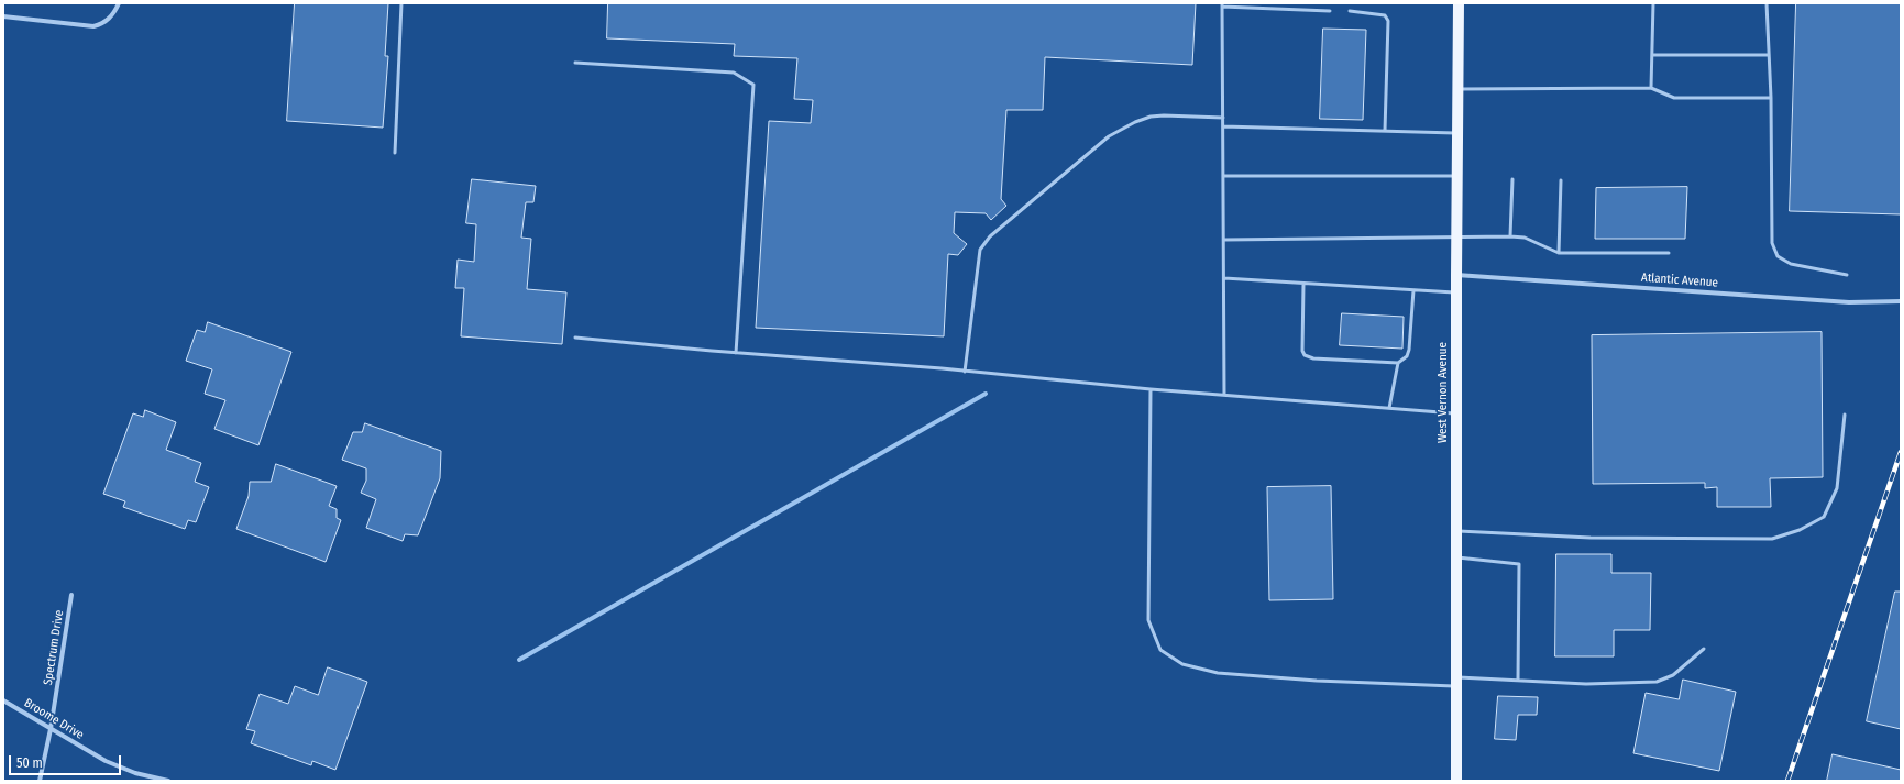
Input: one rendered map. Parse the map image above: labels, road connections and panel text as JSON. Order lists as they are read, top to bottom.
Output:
{
  "streets": {
    "main road": ["West Vernon Avenue"],
    "street": ["Atlantic Avenue", "Spectrum Drive", "Broome Drive"]
  },
  "crossings": [
    ["Atlantic Avenue", "West Vernon Avenue"],
    ["Spectrum Drive", "Broome Drive"]
  ],
  "scale_bar": "50 m"
}
